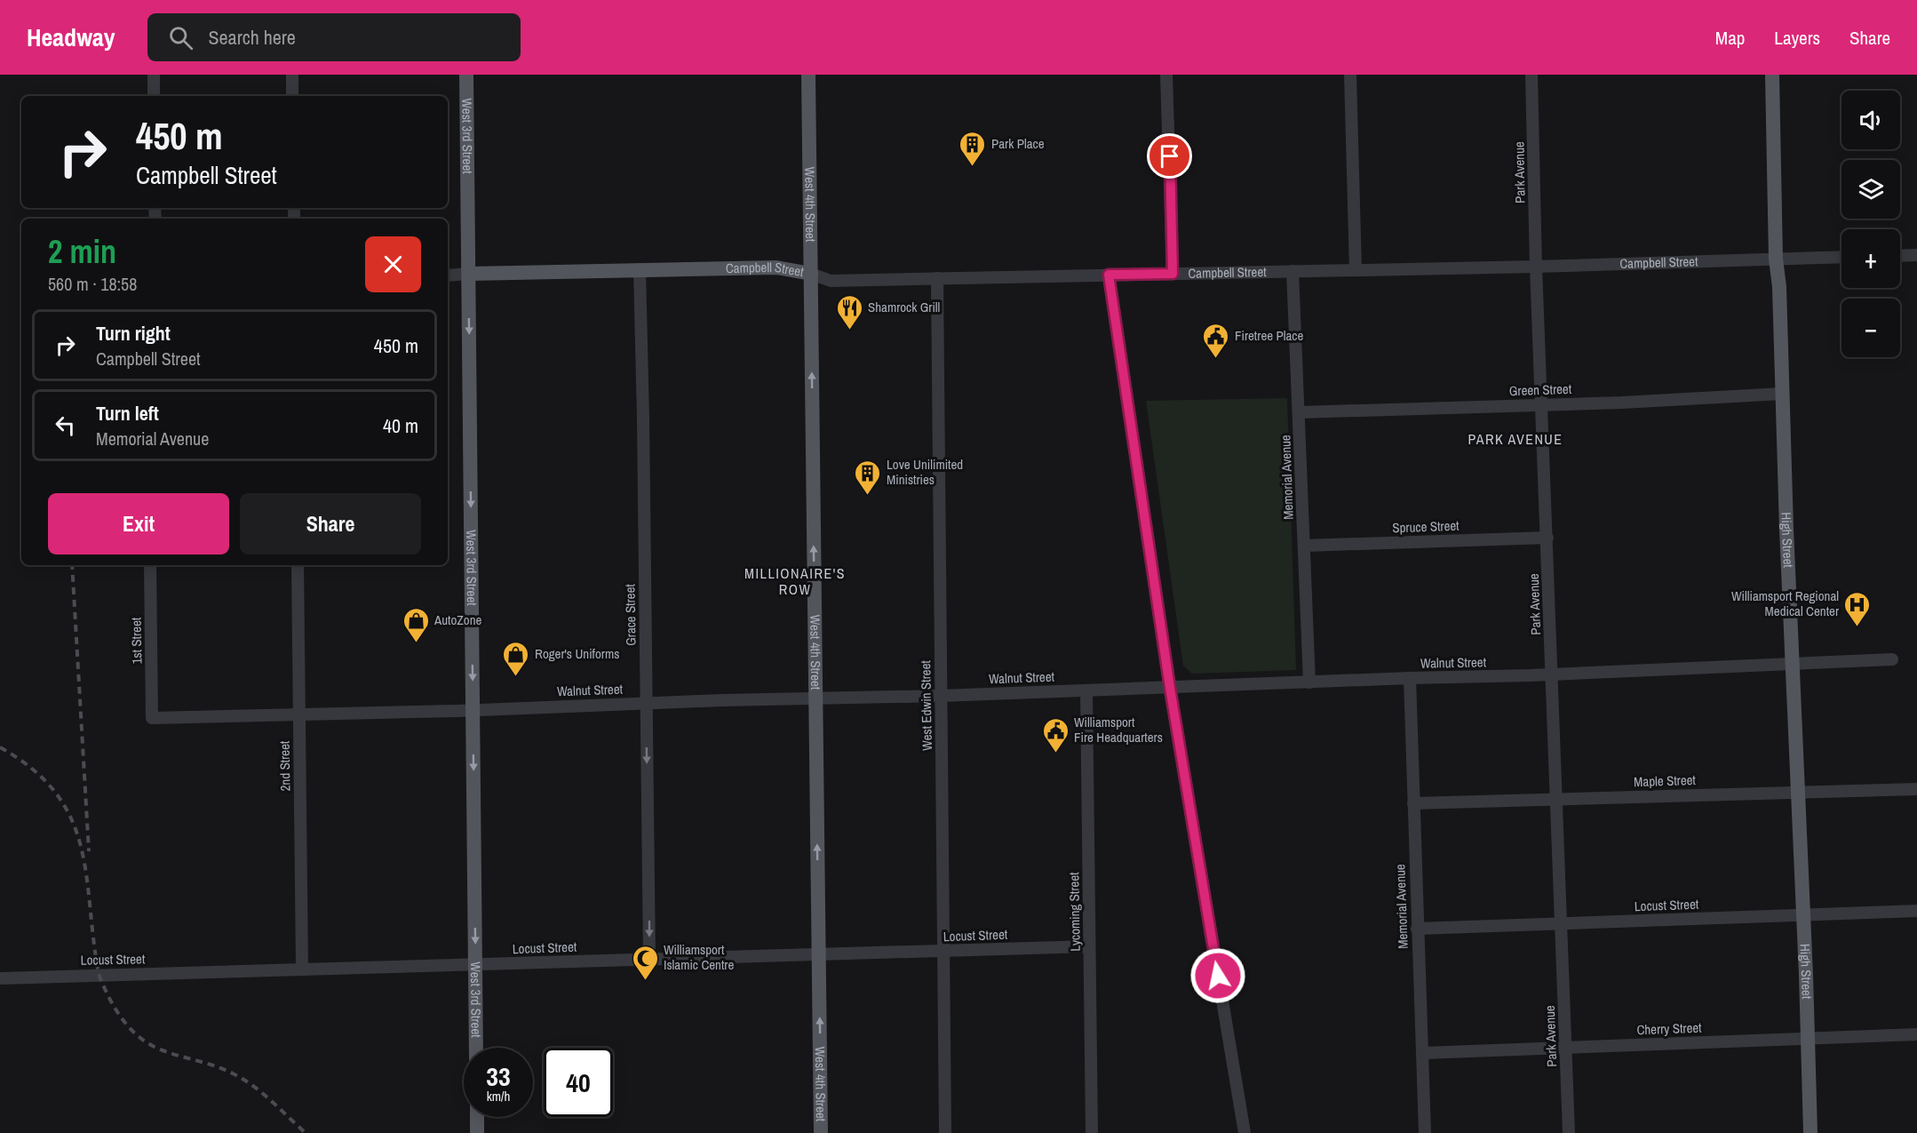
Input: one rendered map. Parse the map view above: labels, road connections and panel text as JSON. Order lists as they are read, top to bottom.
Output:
{
  "streets": {
    "main road": [
      "West 3rd Street",
      "West 4th Street",
      "Campbell Street",
      "High Street"
    ],
    "street": [
      "Park Avenue",
      "Green Street",
      "Memorial Avenue",
      "Spruce Street",
      "Grace Street",
      "1st Street",
      "Walnut Street",
      "West Edwin Street",
      "2nd Street",
      "Maple Street",
      "Locust Street",
      "Lycoming Street",
      "Cherry Street"
    ]
  },
  "crossings": [
    ["West 3rd Street", "Campbell Street"],
    ["West 3rd Street", "Walnut Street"],
    ["West 3rd Street", "Locust Street"],
    ["Park Avenue", "Campbell Street"],
    ["Park Avenue", "Green Street"],
    ["Park Avenue", "Spruce Street"],
    ["Park Avenue", "Walnut Street"],
    ["Park Avenue", "Maple Street"],
    ["Park Avenue", "Locust Street"],
    ["Park Avenue", "Cherry Street"],
    ["West 4th Street", "Campbell Street"],
    ["West 4th Street", "Walnut Street"],
    ["West 4th Street", "Locust Street"],
    ["Campbell Street", "Memorial Avenue"],
    ["Campbell Street", "High Street"],
    ["Campbell Street", "Grace Street"],
    ["Campbell Street", "West Edwin Street"],
    ["Green Street", "Memorial Avenue"],
    ["Green Street", "High Street"],
    ["Memorial Avenue", "Spruce Street"],
    ["Memorial Avenue", "Walnut Street"],
    ["Memorial Avenue", "Maple Street"],
    ["Memorial Avenue", "Locust Street"],
    ["Memorial Avenue", "Cherry Street"],
    ["High Street", "Walnut Street"],
    ["High Street", "Maple Street"],
    ["High Street", "Locust Street"],
    ["High Street", "Cherry Street"],
    ["Grace Street", "Walnut Street"],
    ["Grace Street", "Locust Street"],
    ["1st Street", "Walnut Street"],
    ["Walnut Street", "West Edwin Street"],
    ["Walnut Street", "2nd Street"],
    ["Walnut Street", "Lycoming Street"],
    ["West Edwin Street", "Locust Street"],
    ["2nd Street", "Locust Street"],
    ["Locust Street", "Lycoming Street"]
  ],
  "one_way": ["West 3rd Street", "West 4th Street", "Grace Street"],
  "districts": ["PARK AVENUE", "MILLIONAIRE'S ROW"],
  "places": {
    "building": ["Park Place", "Love Unilimited Ministries"],
    "restaurant": ["Shamrock Grill"],
    "public building": ["Firetree Place", "Williamsport Fire Headquarters"],
    "hospital": ["Williamsport Regional Medical Center"],
    "shop": ["AutoZone", "Roger's Uniforms"],
    "mosque": ["Williamsport Islamic Centre"]
  },
  "page": {
    "header": "Headway",
    "search": "Search here",
    "nav": ["Map", "Layers", "Share"],
    "map_buttons": ["+", "−"],
    "turn": ["450 m", "Campbell Street"],
    "heading": ["2 min", "560 m · 18:58"],
    "list": [
      {
        "name": "Turn right",
        "note": "Campbell Street",
        "value": "450 m"
      },
      {
        "name": "Turn left",
        "note": "Memorial Avenue",
        "value": "40 m"
      }
    ],
    "buttons": ["Exit", "Share"],
    "speed": "33 km/h",
    "limit": "40"
  }
}
